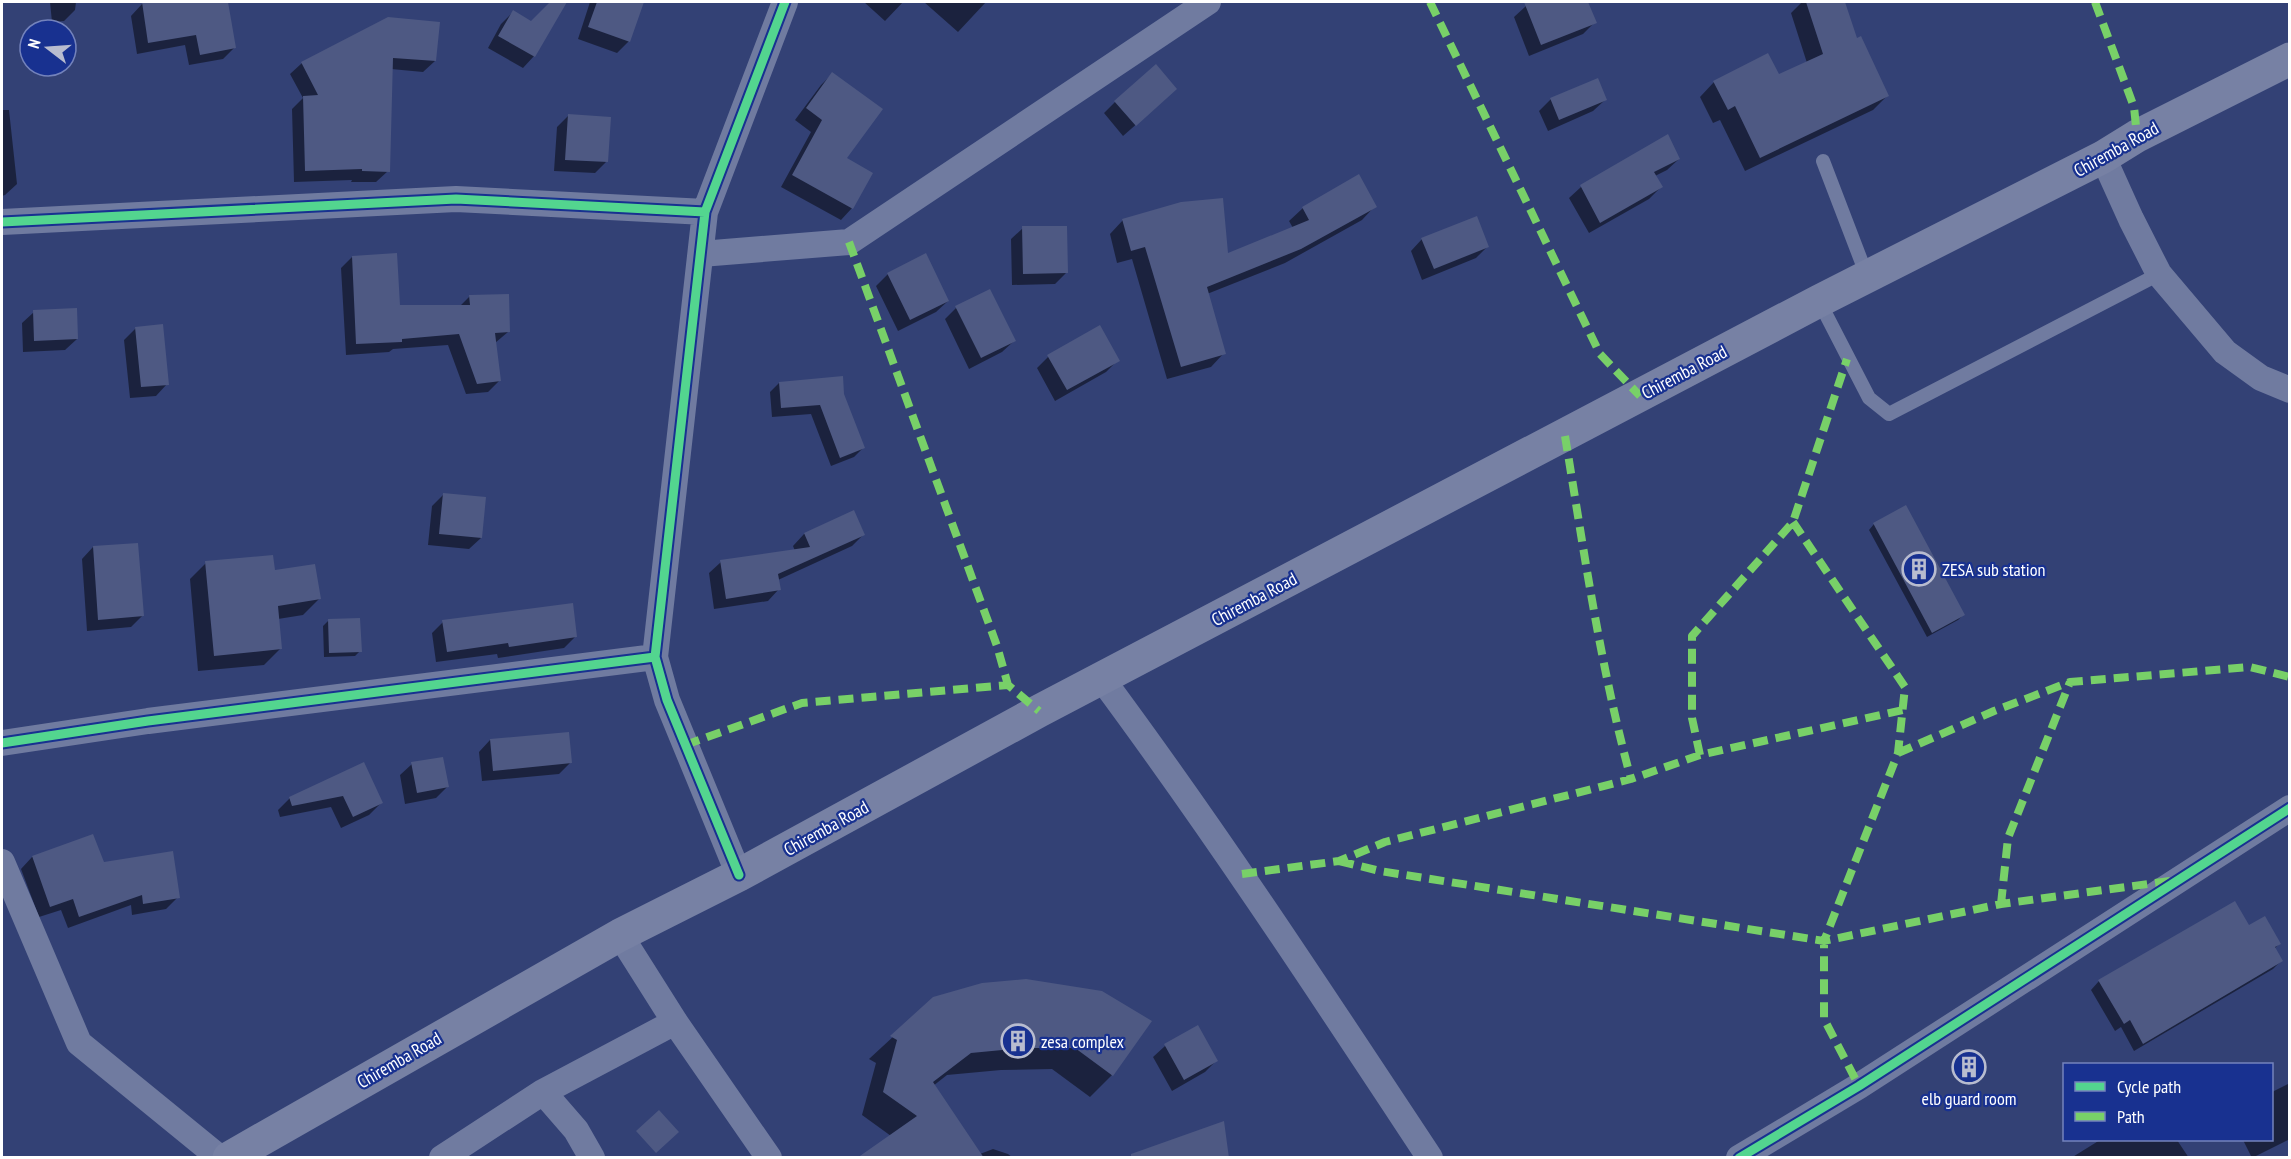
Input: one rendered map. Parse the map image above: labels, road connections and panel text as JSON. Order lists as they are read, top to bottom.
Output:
{
  "streets": {
    "main road": ["Chiremba Road"]
  },
  "places": {
    "building": ["ZESA sub station", "zesa complex", "elb guard room"]
  },
  "legend": ["Cycle path", "Path"],
  "north": "left"
}
